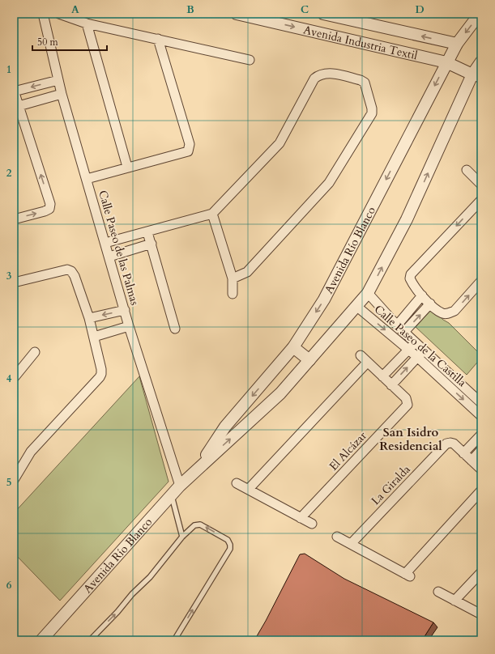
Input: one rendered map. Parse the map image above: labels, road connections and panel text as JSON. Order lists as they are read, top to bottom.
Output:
{
  "streets": {
    "street": [
      "Avenida Industria Textil",
      "Calle Paseo de las Palmas",
      "Avenida Río Blanco",
      "Calle Paseo de la Castilla",
      "El Alcázar",
      "La Giralda"
    ]
  },
  "crossings": [
    ["Avenida Industria Textil", "Avenida Río Blanco"],
    ["Calle Paseo de las Palmas", "Avenida Río Blanco"],
    ["Avenida Río Blanco", "Calle Paseo de la Castilla"]
  ],
  "districts": ["San Isidro Residencial"],
  "scale_bar": "50 m",
  "grid": {
    "columns": [
      "A",
      "B",
      "C",
      "D"
    ],
    "rows": [
      "1",
      "2",
      "3",
      "4",
      "5",
      "6"
    ]
  }
}
